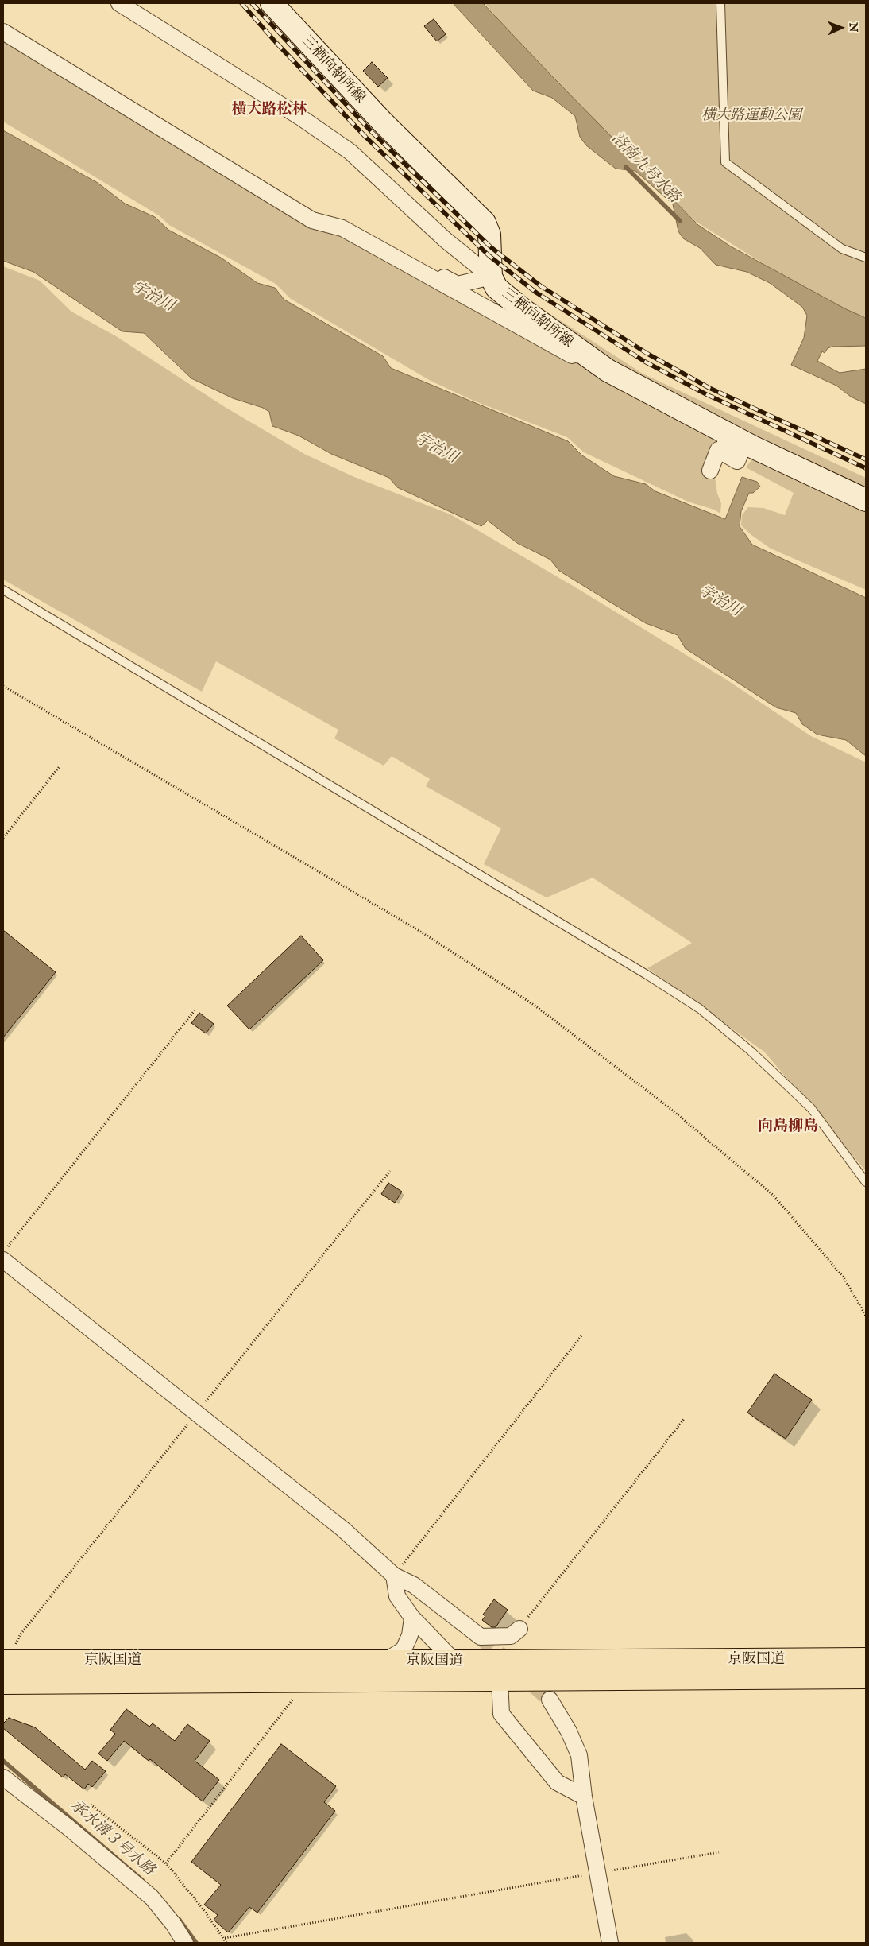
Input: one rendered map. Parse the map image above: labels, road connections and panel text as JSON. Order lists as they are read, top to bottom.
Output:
{
  "streets": {
    "highway": ["京阪国道"],
    "main road": ["三栖向納所線"]
  },
  "districts": ["横大路松林", "向島柳島"],
  "water": ["洛南九号水路", "宇治川", "承水溝３号水路"],
  "parks": ["横大路運動公園"],
  "north": "right"
}
